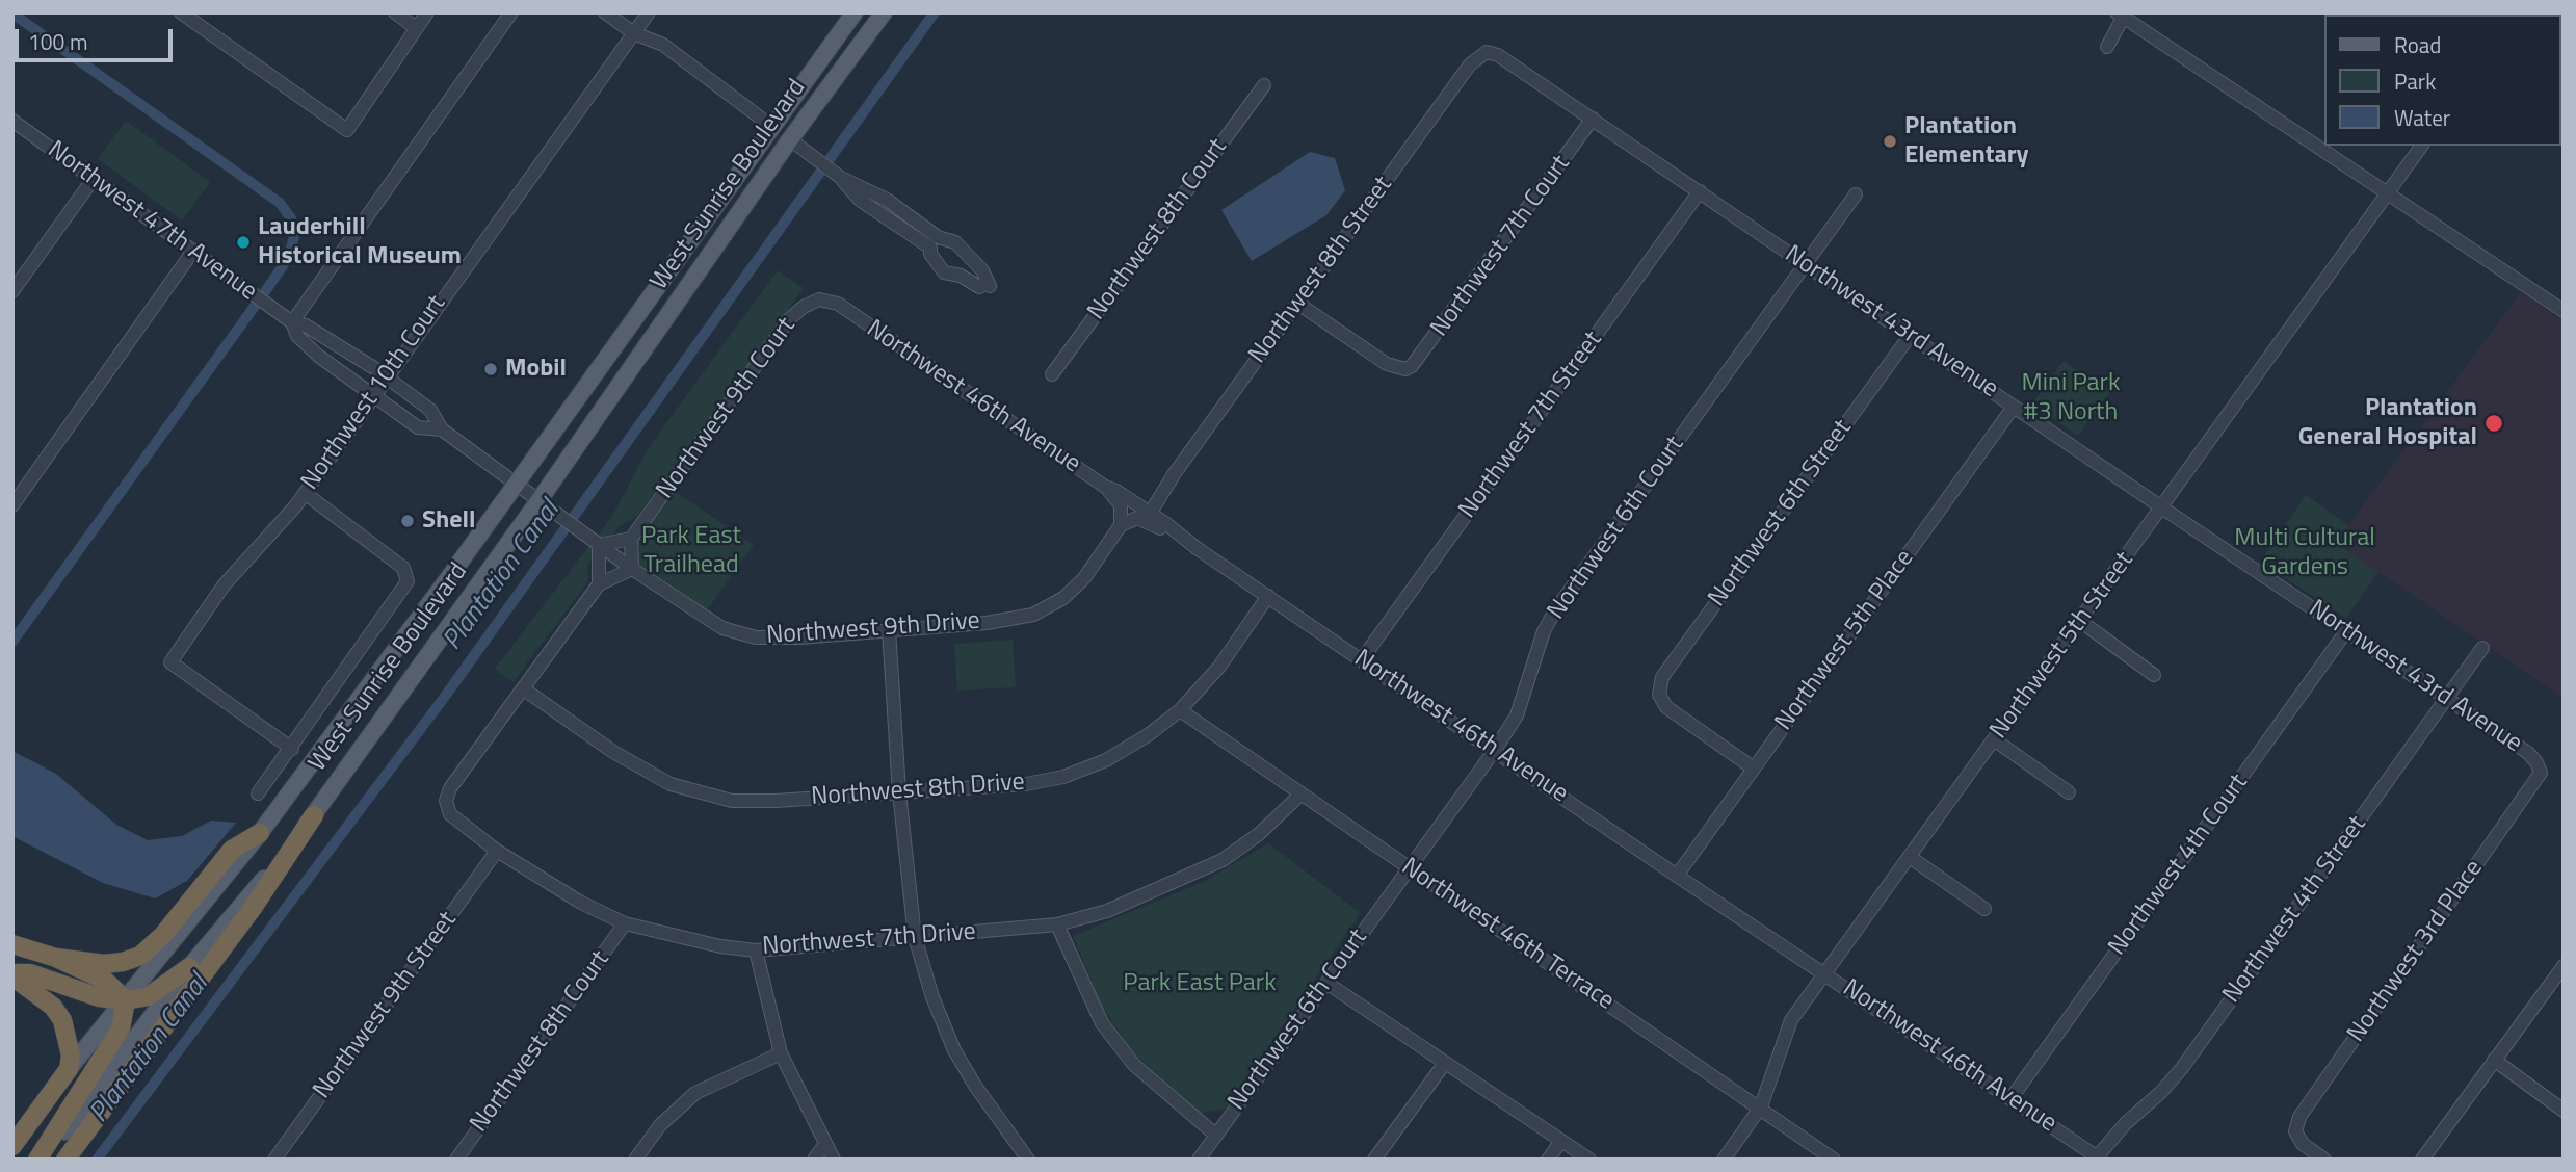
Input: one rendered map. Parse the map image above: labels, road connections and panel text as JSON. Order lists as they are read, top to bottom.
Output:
{
  "streets": {
    "highway": ["West Sunrise Boulevard"],
    "street": [
      "Northwest 47th Avenue",
      "Northwest 8th Court",
      "Northwest 7th Court",
      "Northwest 8th Street",
      "Northwest 43rd Avenue",
      "Northwest 10th Court",
      "Northwest 46th Avenue",
      "Northwest 9th Court",
      "Northwest 7th Street",
      "Northwest 6th Street",
      "Northwest 6th Court",
      "Northwest 9th Drive",
      "Northwest 5th Place",
      "Northwest 5th Street",
      "Northwest 8th Drive",
      "Northwest 4th Court",
      "Northwest 4th Street",
      "Northwest 46th Terrace",
      "Northwest 7th Drive",
      "Northwest 3rd Place",
      "Northwest 9th Street"
    ]
  },
  "crossings": [
    ["West Sunrise Boulevard", "Northwest 47th Avenue"],
    ["West Sunrise Boulevard", "Northwest 9th Drive"],
    ["Northwest 47th Avenue", "Northwest 10th Court"],
    ["Northwest 47th Avenue", "Northwest 9th Drive"],
    ["Northwest 8th Court", "Northwest 7th Drive"],
    ["Northwest 7th Court", "Northwest 8th Street"],
    ["Northwest 7th Court", "Northwest 43rd Avenue"],
    ["Northwest 8th Street", "Northwest 43rd Avenue"],
    ["Northwest 8th Street", "Northwest 46th Avenue"],
    ["Northwest 43rd Avenue", "Northwest 7th Street"],
    ["Northwest 43rd Avenue", "Northwest 6th Street"],
    ["Northwest 43rd Avenue", "Northwest 6th Court"],
    ["Northwest 43rd Avenue", "Northwest 5th Place"],
    ["Northwest 43rd Avenue", "Northwest 5th Street"],
    ["Northwest 43rd Avenue", "Northwest 4th Court"],
    ["Northwest 43rd Avenue", "Northwest 4th Street"],
    ["Northwest 43rd Avenue", "Northwest 3rd Place"],
    ["Northwest 46th Avenue", "Northwest 9th Court"],
    ["Northwest 46th Avenue", "Northwest 7th Street"],
    ["Northwest 46th Avenue", "Northwest 6th Court"],
    ["Northwest 46th Avenue", "Northwest 5th Place"],
    ["Northwest 46th Avenue", "Northwest 5th Street"],
    ["Northwest 46th Avenue", "Northwest 8th Drive"],
    ["Northwest 46th Avenue", "Northwest 4th Court"],
    ["Northwest 46th Avenue", "Northwest 4th Street"],
    ["Northwest 6th Street", "Northwest 5th Place"],
    ["Northwest 6th Court", "Northwest 46th Terrace"],
    ["Northwest 5th Street", "Northwest 46th Terrace"],
    ["Northwest 8th Drive", "Northwest 46th Terrace"],
    ["Northwest 8th Drive", "Northwest 7th Drive"],
    ["Northwest 46th Terrace", "Northwest 7th Drive"],
    ["Northwest 7th Drive", "Northwest 9th Street"]
  ],
  "water": ["Plantation Canal"],
  "parks": [
    "Mini Park #3 North",
    "Park East Trailhead",
    "Multi Cultural Gardens",
    "Park East Park"
  ],
  "places": [
    "Plantation Elementary",
    "Lauderhill Historical Museum",
    "Mobil",
    "Plantation General Hospital",
    "Shell"
  ],
  "legend": ["Road", "Park", "Water"],
  "scale_bar": "100 m"
}
